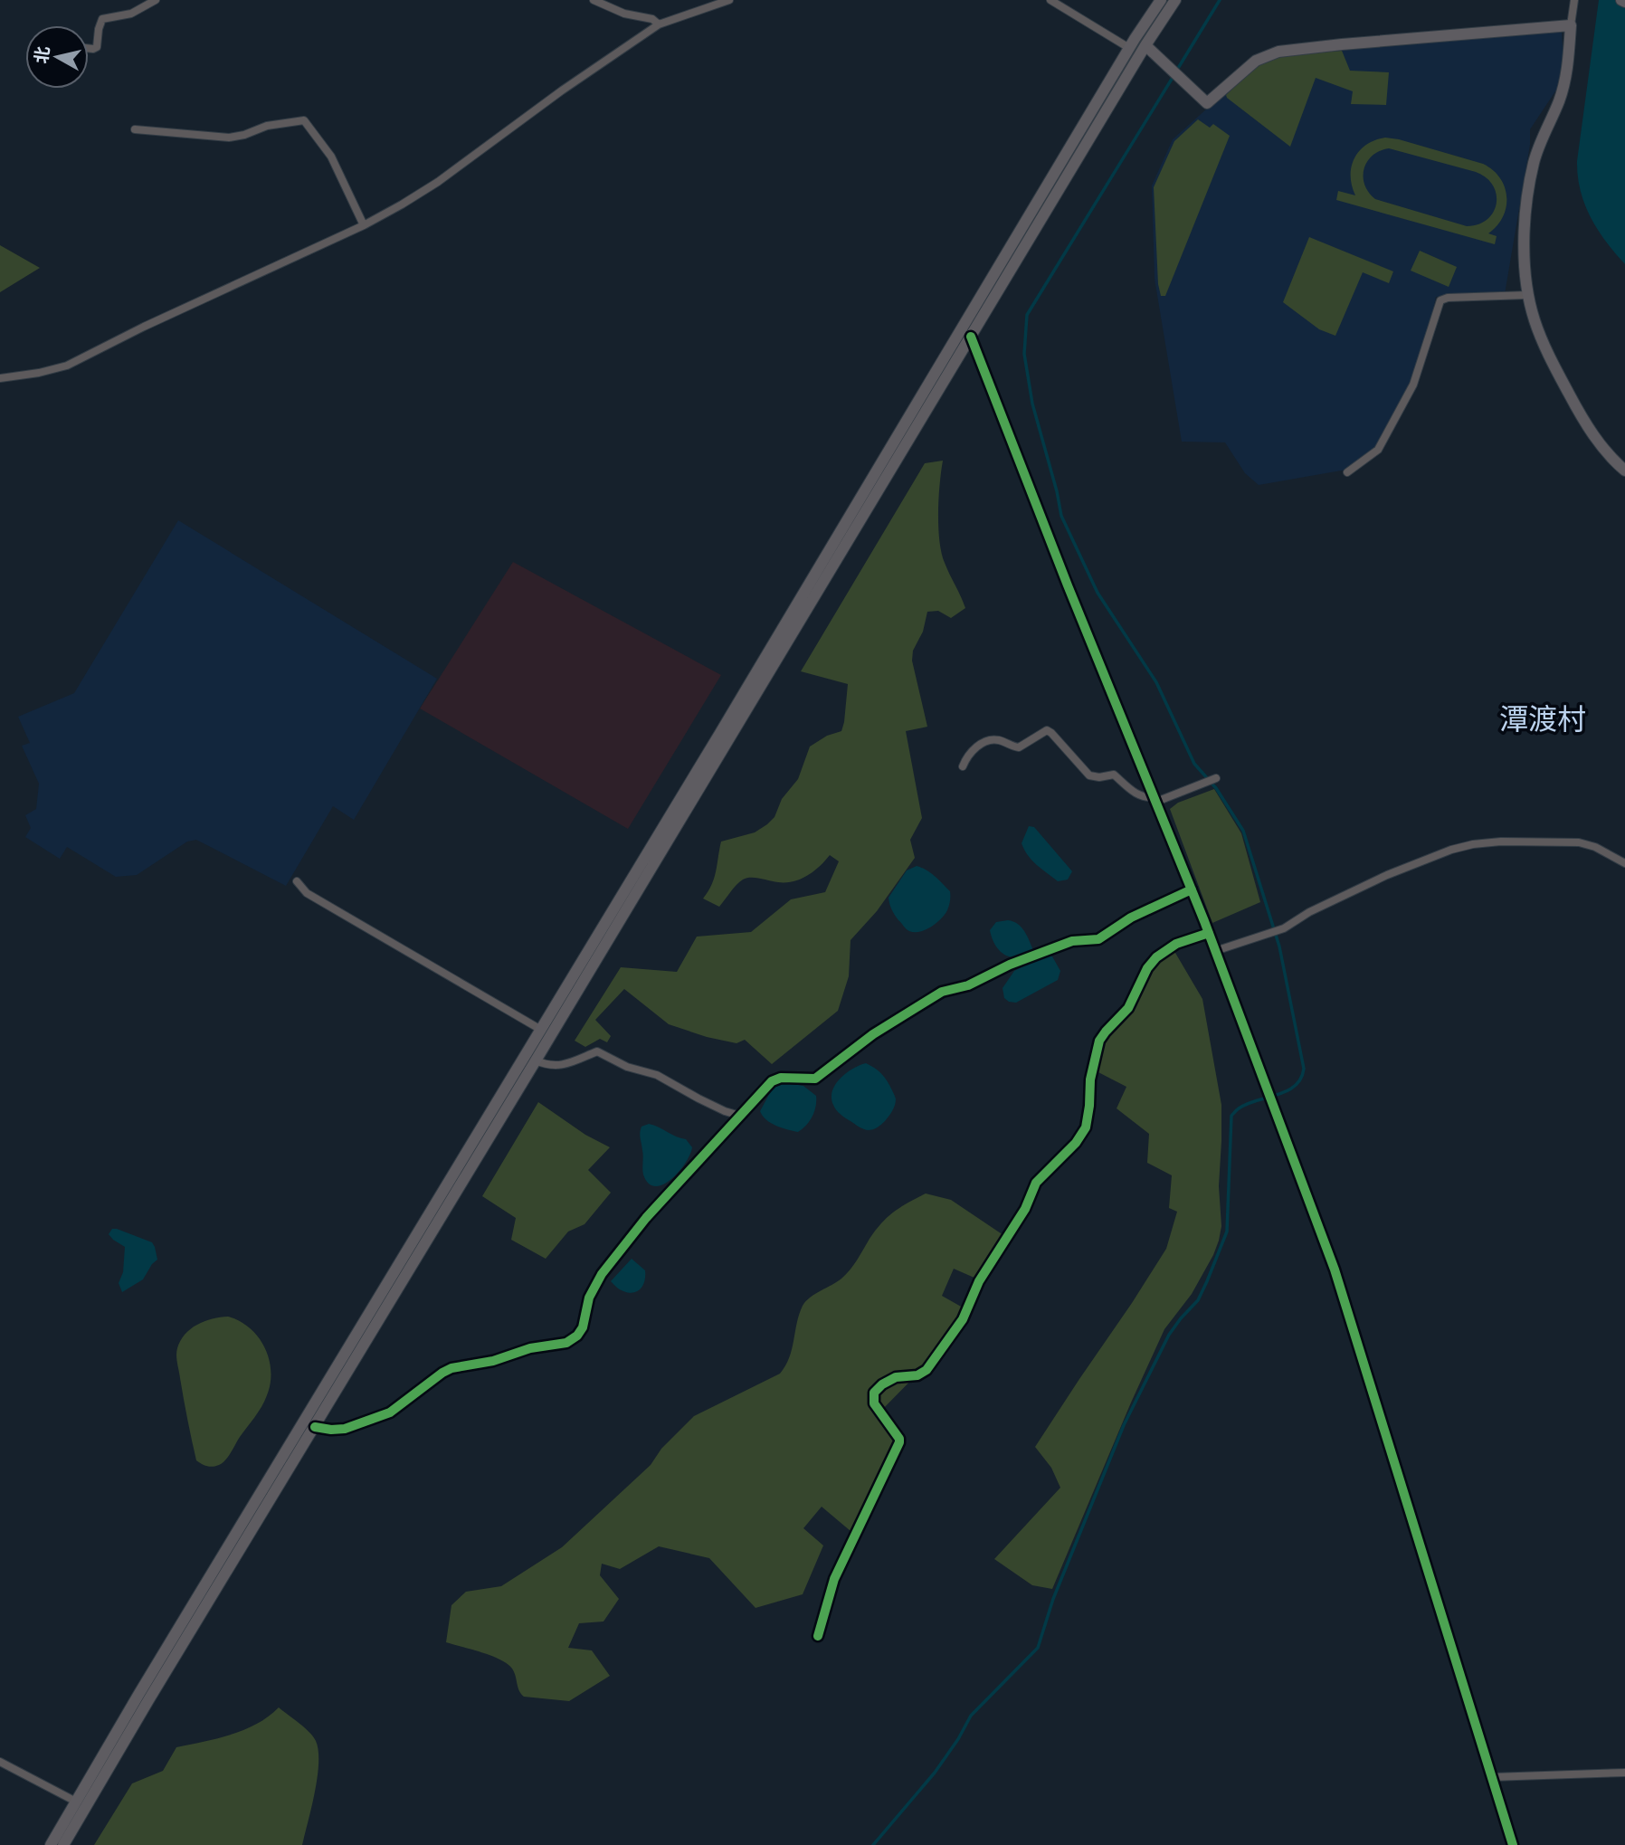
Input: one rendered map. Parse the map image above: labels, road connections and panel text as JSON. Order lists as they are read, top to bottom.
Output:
{
  "districts": ["潭渡村"],
  "north": "left"
}
